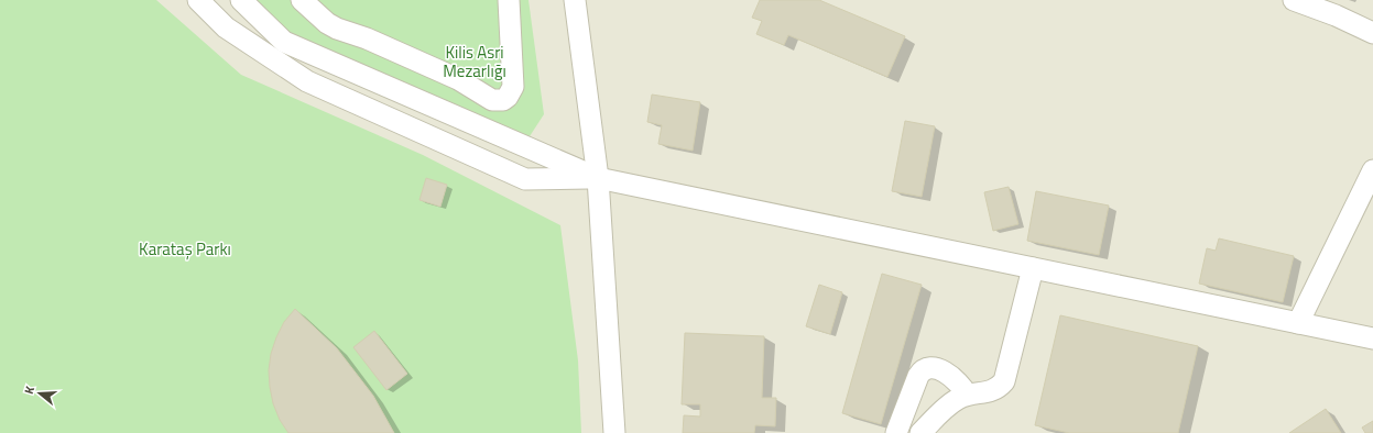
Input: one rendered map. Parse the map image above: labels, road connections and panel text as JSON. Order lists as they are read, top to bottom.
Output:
{
  "parks": ["Kilis Asri Mezarlığı", "Karataş Parkı"],
  "north": "left"
}
